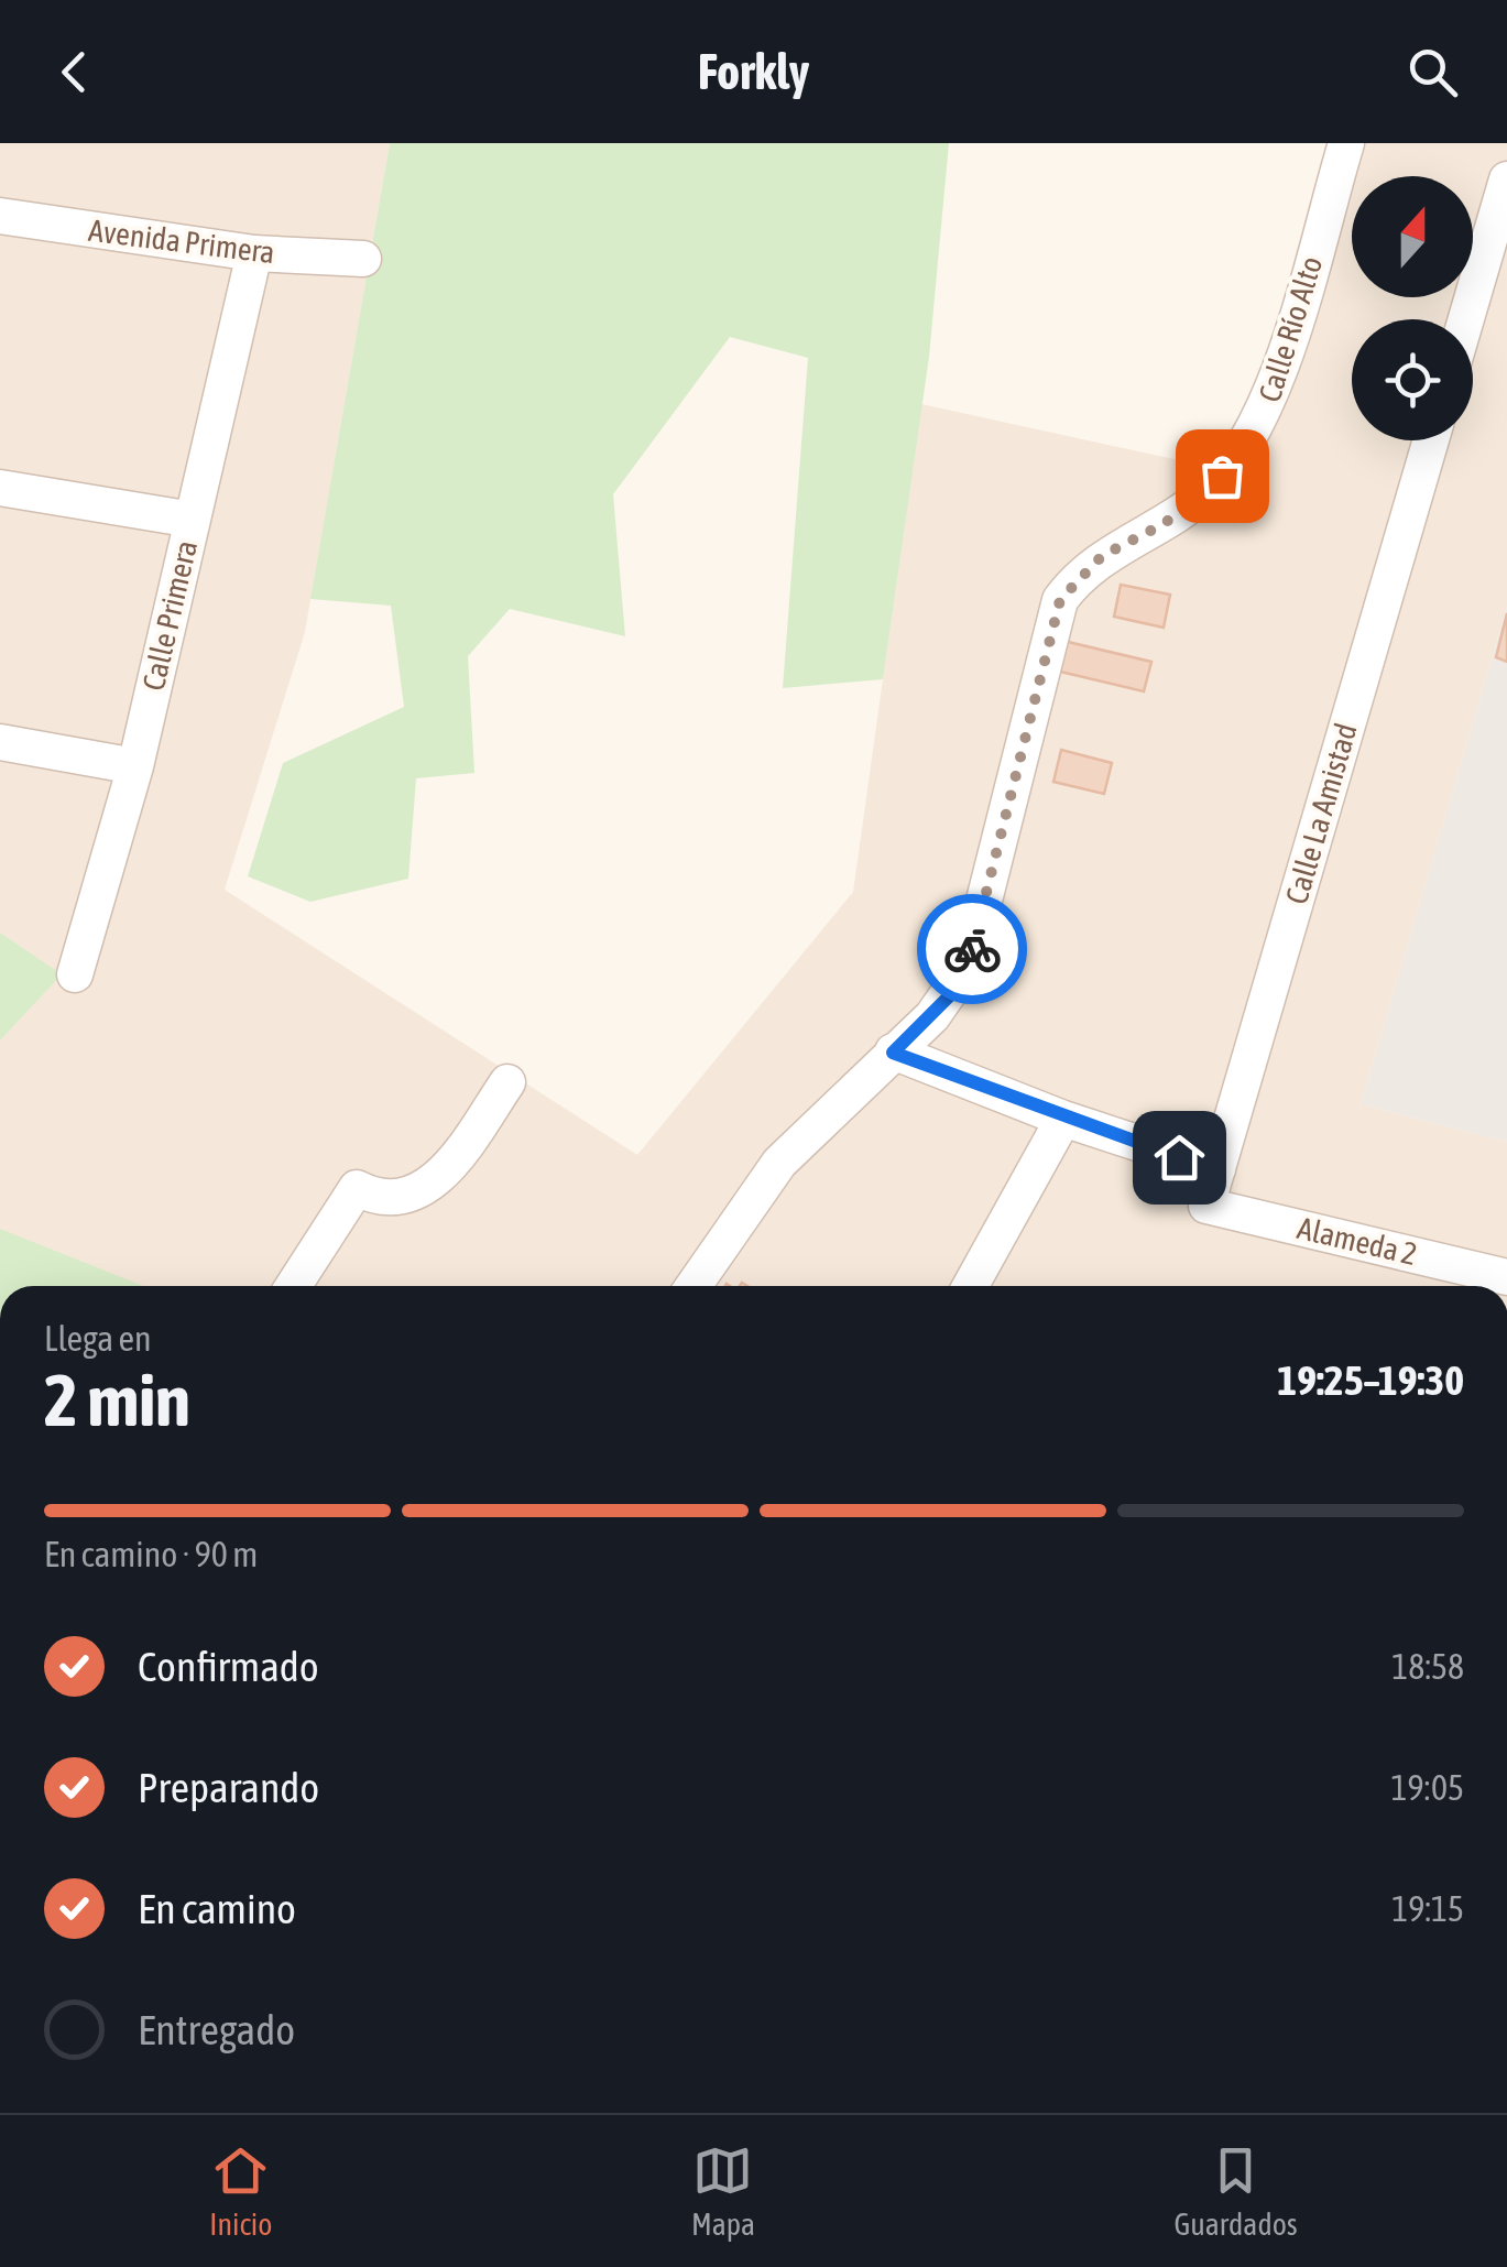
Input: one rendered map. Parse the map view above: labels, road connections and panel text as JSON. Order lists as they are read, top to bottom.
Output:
{
  "streets": {
    "street": [
      "Avenida Primera",
      "Calle Río Alto",
      "Calle Primera",
      "Calle La Amistad",
      "Alameda 2"
    ]
  },
  "crossings": [
    ["Avenida Primera", "Calle Primera"],
    ["Calle La Amistad", "Alameda 2"]
  ],
  "north": "top",
  "page": {
    "header": "Forkly",
    "heading": ["2 min", "Llega en", "19:25–19:30"],
    "bar": "En camino · 90 m",
    "list": [
      ["Confirmado", "18:58"],
      ["Preparando", "19:05"],
      ["En camino", "19:15"],
      "Entregado"
    ],
    "tabs": ["Inicio", "Mapa", "Guardados"]
  }
}
